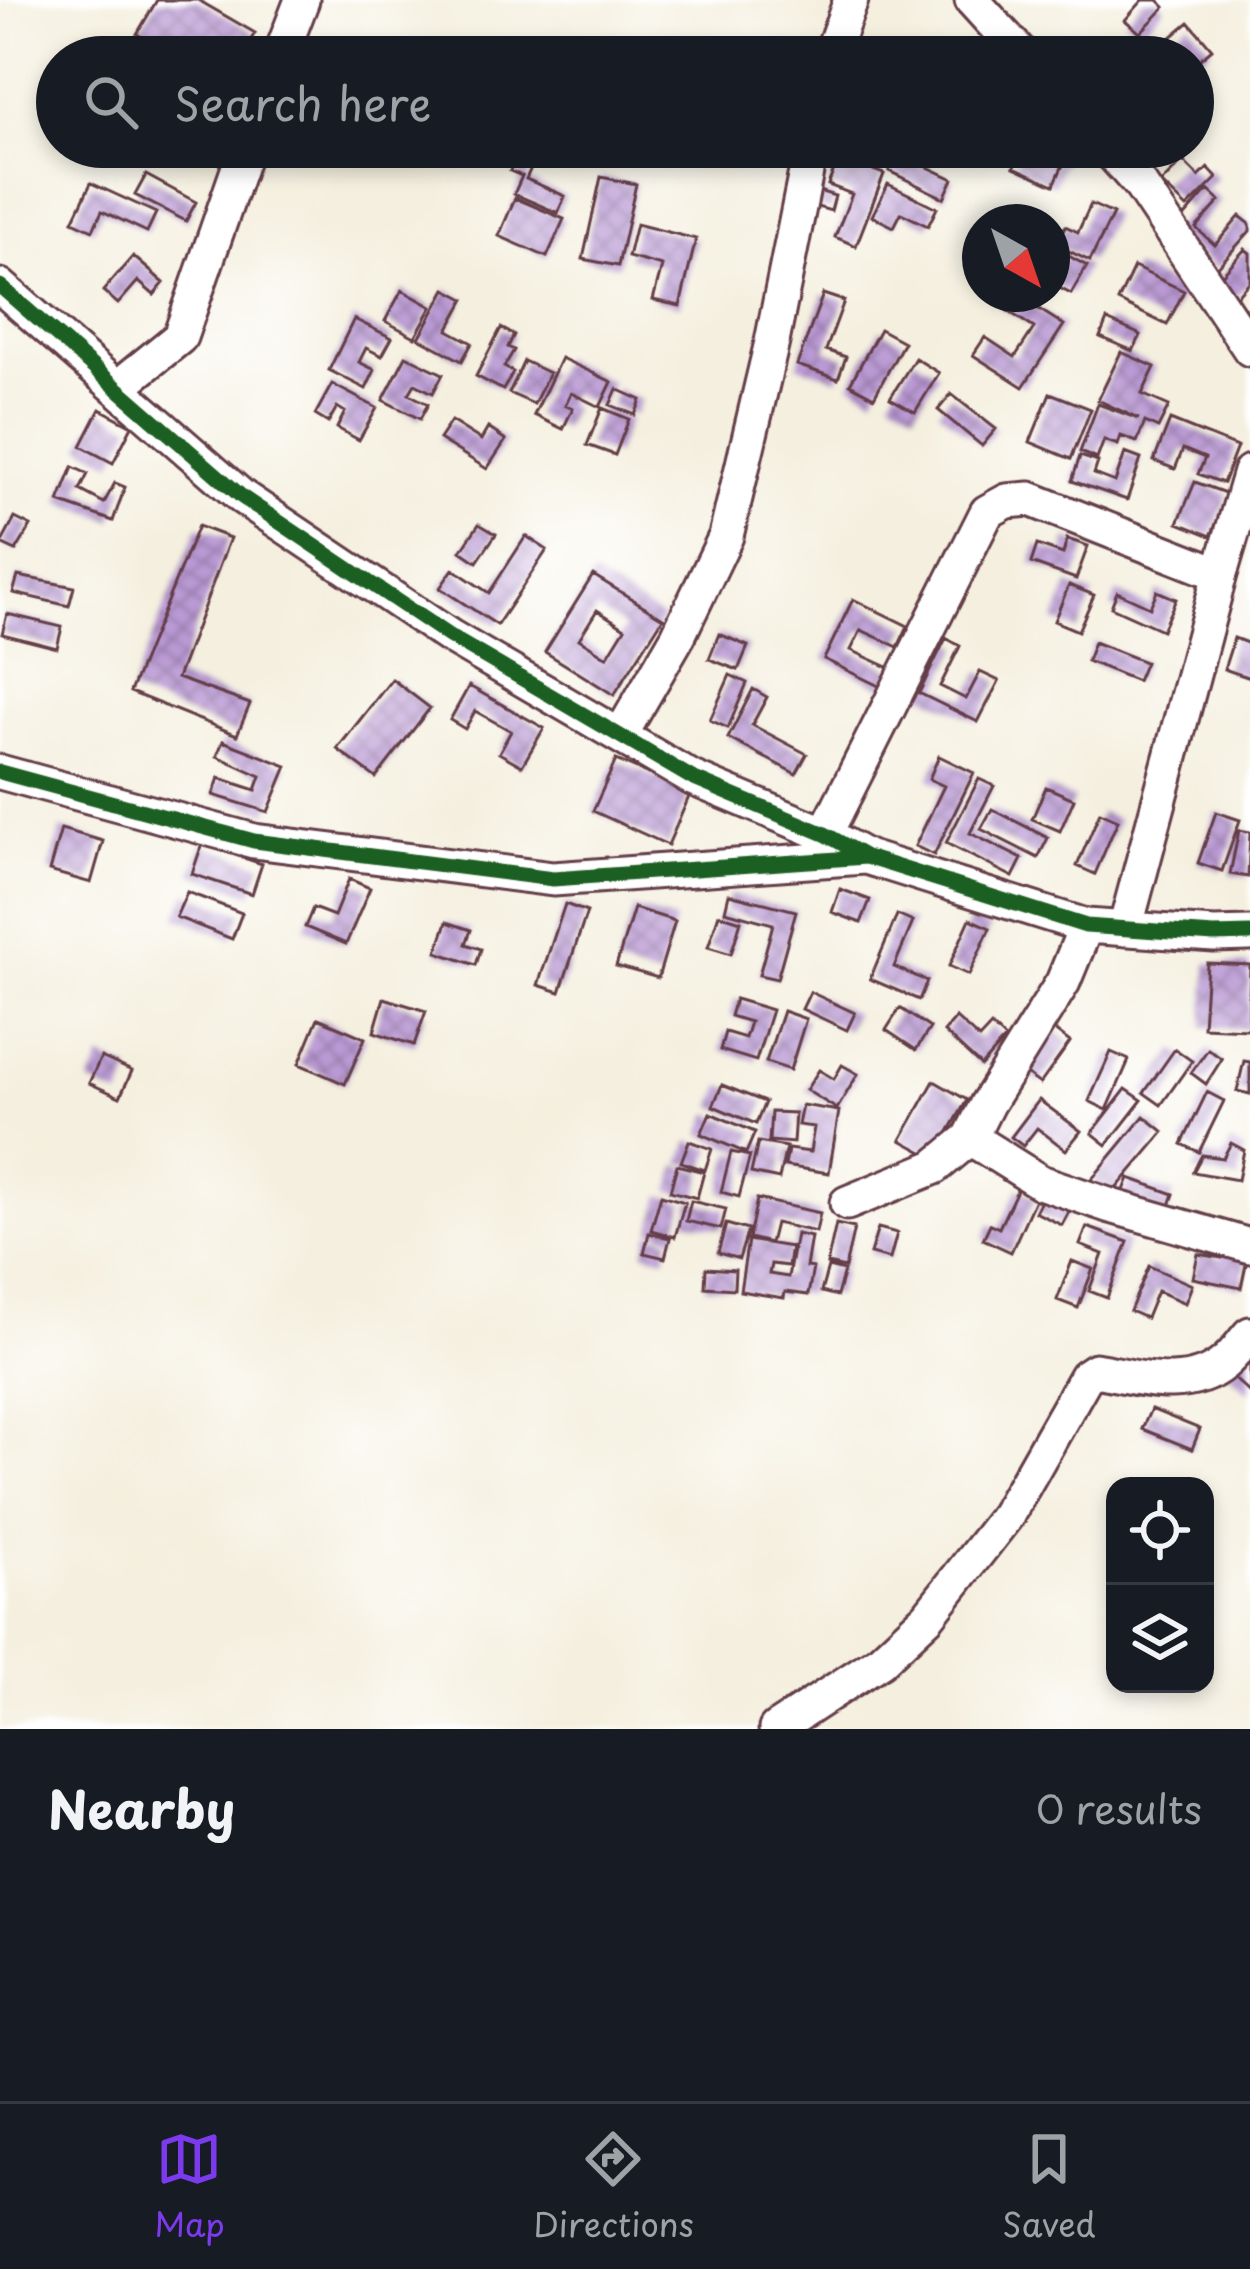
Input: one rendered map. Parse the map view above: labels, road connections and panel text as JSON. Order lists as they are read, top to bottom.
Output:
{
  "north": "bottom right",
  "page": {
    "search": "Search here",
    "heading": ["Nearby", "0 results"],
    "nav": ["Map", "Directions", "Saved"]
  }
}
